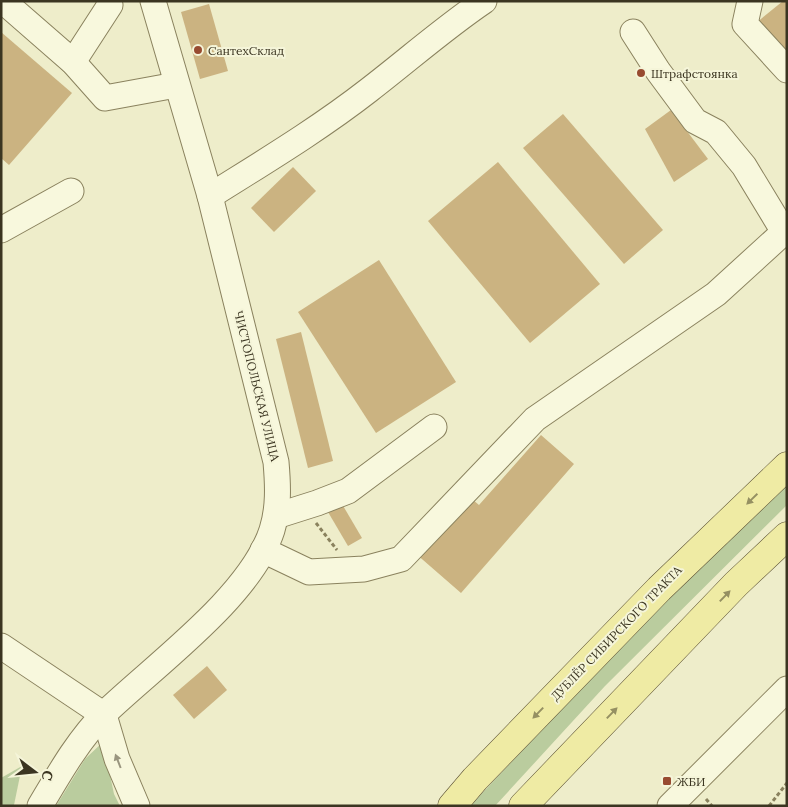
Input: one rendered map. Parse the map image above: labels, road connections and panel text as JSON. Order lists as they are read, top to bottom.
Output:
{
  "streets": {
    "main road": ["ДУБЛЁР СИБИРСКОГО ТРАКТА"],
    "street": ["ЧИСТОПОЛЬСКАЯ УЛИЦА"]
  },
  "places": {
    "other": ["СантехСклад", "Штрафстоянка"],
    "transit": ["ЖБИ"]
  },
  "north": "right"
}
